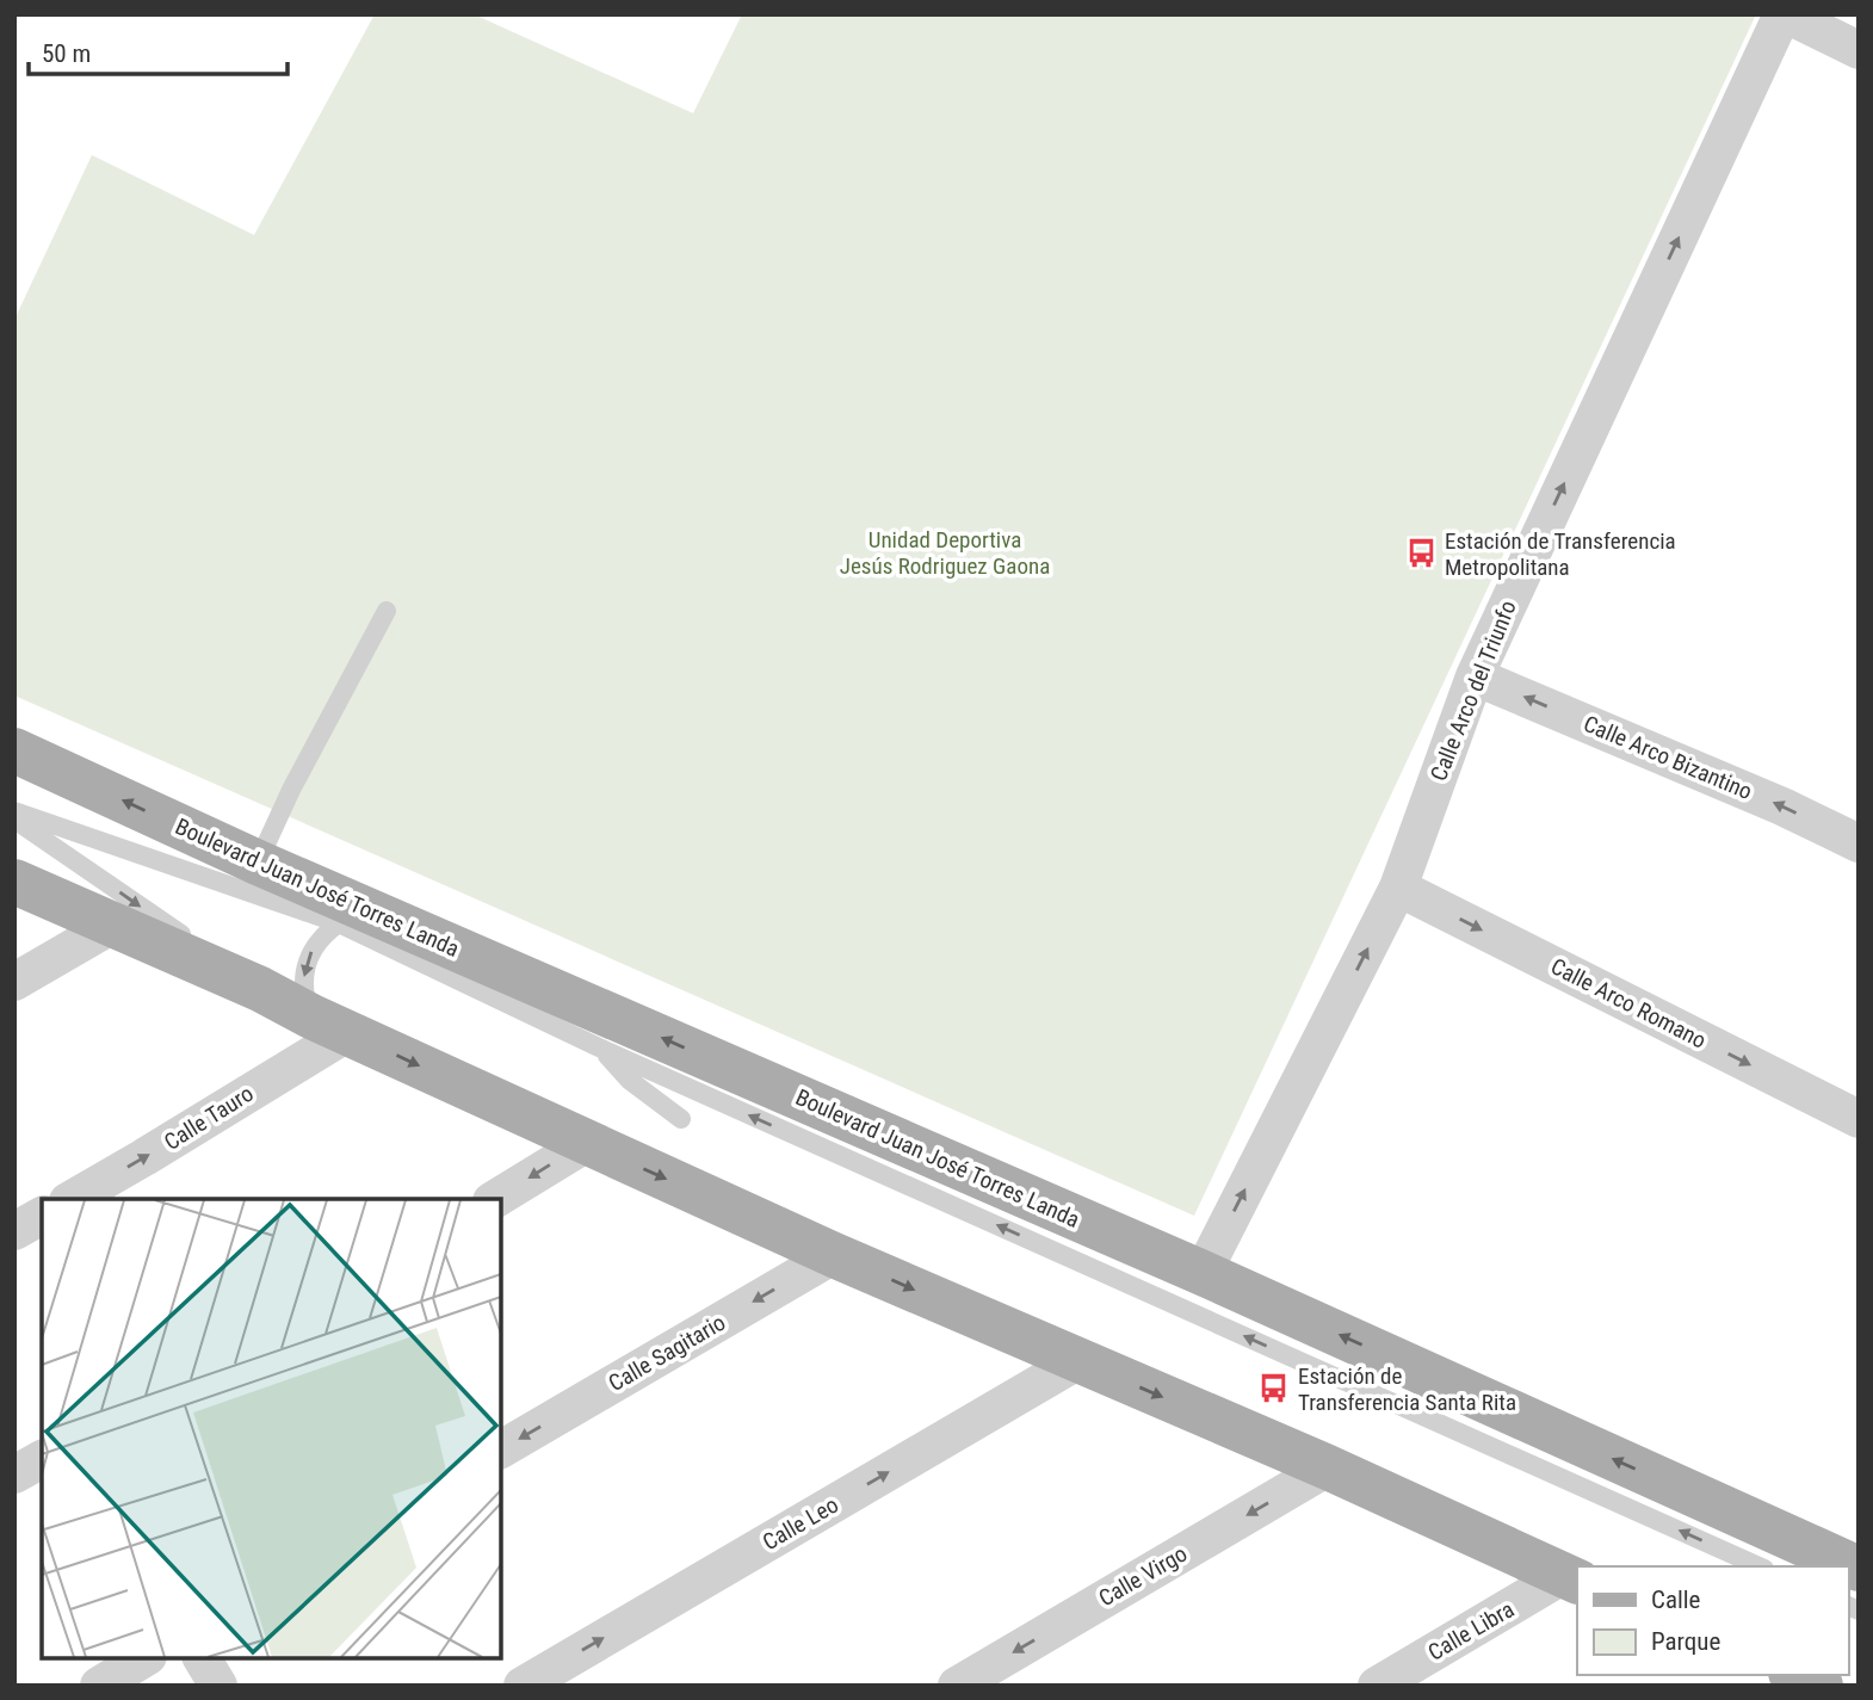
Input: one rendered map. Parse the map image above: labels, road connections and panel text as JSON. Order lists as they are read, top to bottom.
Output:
{
  "streets": {
    "main road": ["Boulevard Juan José Torres Landa"],
    "street": [
      "Calle Arco del Triunfo",
      "Calle Arco Bizantino",
      "Calle Arco Romano",
      "Calle Tauro",
      "Calle Sagitario",
      "Calle Leo",
      "Calle Virgo",
      "Calle Libra"
    ]
  },
  "crossings": [
    ["Calle Arco del Triunfo", "Calle Arco Bizantino"],
    ["Calle Arco del Triunfo", "Boulevard Juan José Torres Landa"],
    ["Calle Arco del Triunfo", "Calle Arco Romano"]
  ],
  "one_way": [
    "Calle Arco del Triunfo",
    "Calle Arco Bizantino",
    "Calle Arco Romano",
    "Calle Sagitario",
    "Calle Leo",
    "Calle Virgo"
  ],
  "parks": ["Unidad Deportiva Jesús Rodriguez Gaona"],
  "places": {
    "bus stop": ["Estación de Transferencia Metropolitana", "Estación de Transferencia Santa Rita"]
  },
  "legend": ["Calle", "Parque"],
  "scale_bar": "50 m"
}
